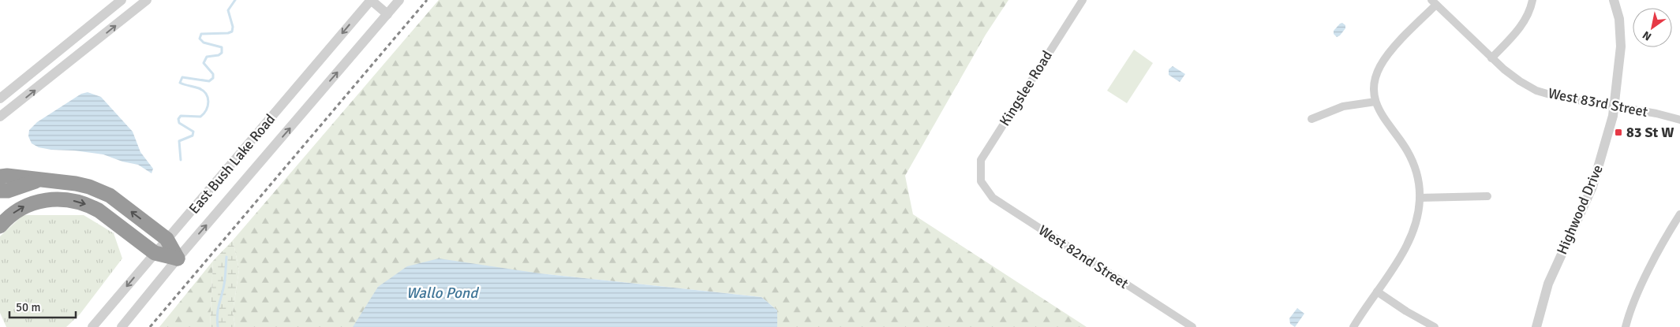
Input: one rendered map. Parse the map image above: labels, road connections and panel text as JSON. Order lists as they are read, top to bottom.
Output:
{
  "streets": {
    "street": [
      "Kingslee Road",
      "West 83rd Street",
      "East Bush Lake Road",
      "Highwood Drive",
      "West 82nd Street"
    ]
  },
  "crossings": [
    ["Kingslee Road", "West 82nd Street"],
    ["West 83rd Street", "Highwood Drive"]
  ],
  "water": ["Wallo Pond"],
  "places": {
    "transit": ["83 St W"]
  },
  "scale_bar": "50 m",
  "north": "bottom left"
}
